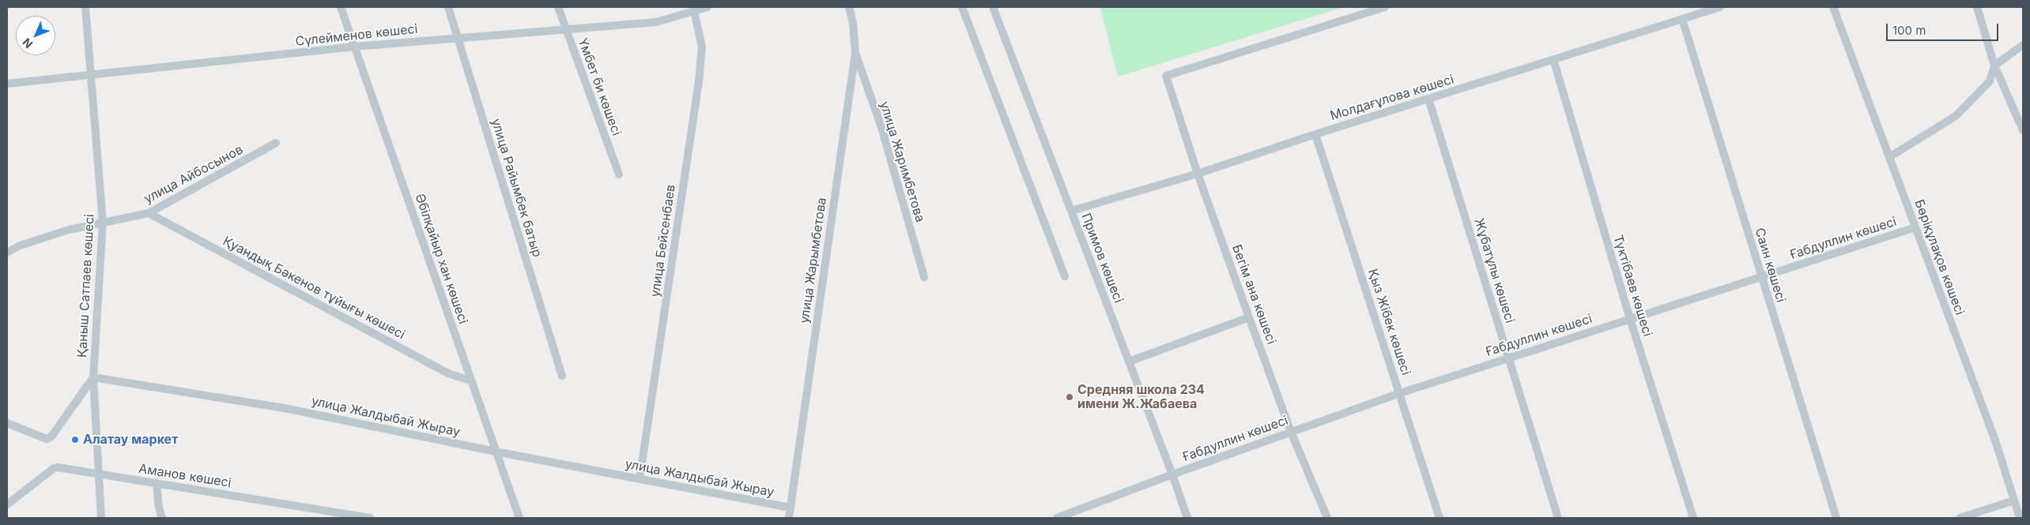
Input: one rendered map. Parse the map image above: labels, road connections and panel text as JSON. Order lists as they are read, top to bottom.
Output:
{
  "streets": {
    "street": [
      "Сүлейменов көшесі",
      "Үмбет би көшесі",
      "Молдағұлова көшесі",
      "улица Жаримбетова",
      "улица Айбосынов",
      "улица Райымбек батыр",
      "Ғабдуллин көшесі",
      "улица Бейсенбаев",
      "Бөріқұлақов көшесі",
      "Примов көшесі",
      "Әбілқайыр хан көшесі",
      "улица Жарымбетова",
      "Саин көшесі",
      "Жұбатұлы көшесі",
      "Қаныш Сатпаев көшесі",
      "Түктібаев көшесі",
      "Қуандық Бәкенов тұйығы көшесі",
      "Бегім ана көшесі",
      "Қыз Жібек көшесі",
      "улица Жалдыбай Жырау",
      "Аманов көшесі"
    ]
  },
  "crossings": [
    ["Сүлейменов көшесі", "Үмбет би көшесі"],
    ["Сүлейменов көшесі", "улица Райымбек батыр"],
    ["Сүлейменов көшесі", "улица Бейсенбаев"],
    ["Сүлейменов көшесі", "Әбілқайыр хан көшесі"],
    ["Сүлейменов көшесі", "Қаныш Сатпаев көшесі"],
    ["Молдағұлова көшесі", "Примов көшесі"],
    ["Молдағұлова көшесі", "Саин көшесі"],
    ["Молдағұлова көшесі", "Жұбатұлы көшесі"],
    ["Молдағұлова көшесі", "Түктібаев көшесі"],
    ["Молдағұлова көшесі", "Бегім ана көшесі"],
    ["Молдағұлова көшесі", "Қыз Жібек көшесі"],
    ["улица Жаримбетова", "улица Жарымбетова"],
    ["улица Айбосынов", "Қаныш Сатпаев көшесі"],
    ["улица Айбосынов", "Қуандық Бәкенов тұйығы көшесі"],
    ["Ғабдуллин көшесі", "Бөріқұлақов көшесі"],
    ["Ғабдуллин көшесі", "Примов көшесі"],
    ["Ғабдуллин көшесі", "Саин көшесі"],
    ["Ғабдуллин көшесі", "Жұбатұлы көшесі"],
    ["Ғабдуллин көшесі", "Түктібаев көшесі"],
    ["Ғабдуллин көшесі", "Бегім ана көшесі"],
    ["Ғабдуллин көшесі", "Қыз Жібек көшесі"],
    ["улица Бейсенбаев", "улица Жалдыбай Жырау"],
    ["Әбілқайыр хан көшесі", "Қуандық Бәкенов тұйығы көшесі"],
    ["Әбілқайыр хан көшесі", "улица Жалдыбай Жырау"],
    ["улица Жарымбетова", "улица Жалдыбай Жырау"],
    ["Қаныш Сатпаев көшесі", "улица Жалдыбай Жырау"],
    ["Қаныш Сатпаев көшесі", "Аманов көшесі"]
  ],
  "places": ["Средняя школа 234 имени Ж.Жабаева", "Алатау маркет"],
  "scale_bar": "100 m",
  "north": "bottom left"
}
